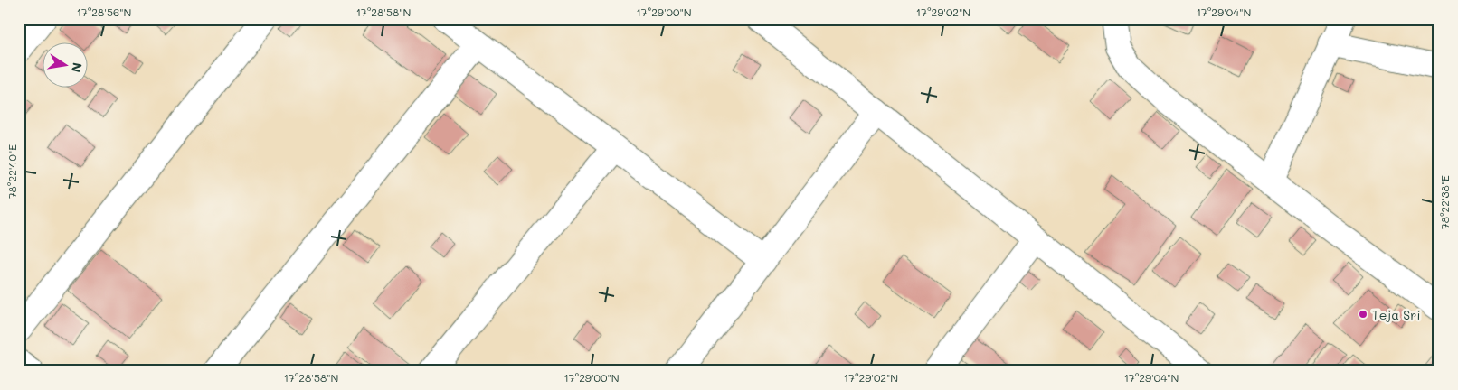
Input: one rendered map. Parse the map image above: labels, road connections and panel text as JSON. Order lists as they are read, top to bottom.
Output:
{
  "places": ["Teja Sri"],
  "north": "right",
  "coordinates": [
    "17°28'56\"N",
    "17°28'58\"N",
    "17°29'00\"N",
    "17°29'02\"N",
    "17°29'04\"N",
    "78°22'40\"E",
    "78°22'38\"E"
  ]
}
